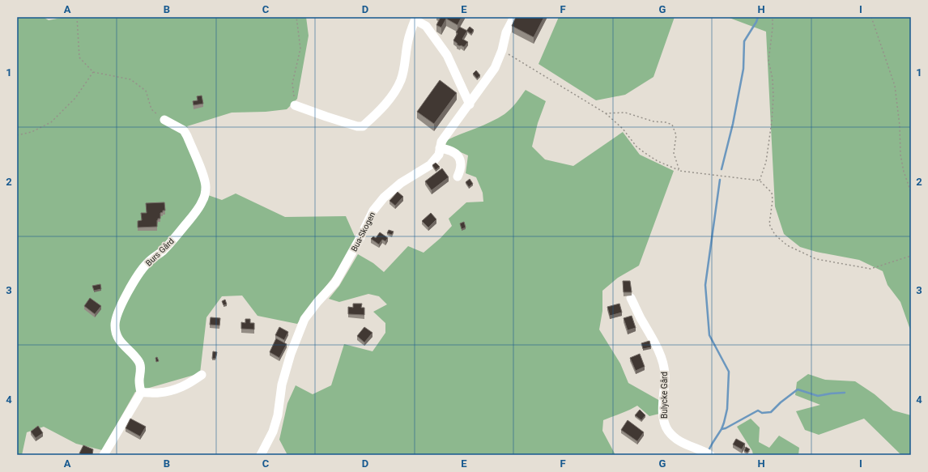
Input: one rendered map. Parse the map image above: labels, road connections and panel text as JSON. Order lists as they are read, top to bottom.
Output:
{
  "streets": {
    "street": ["Bua-Skogen", "Burs Gård", "Bulycke Gård"]
  },
  "grid": {
    "columns": [
      "A",
      "B",
      "C",
      "D",
      "E",
      "F",
      "G",
      "H",
      "I"
    ],
    "rows": [
      "1",
      "2",
      "3",
      "4"
    ]
  }
}
